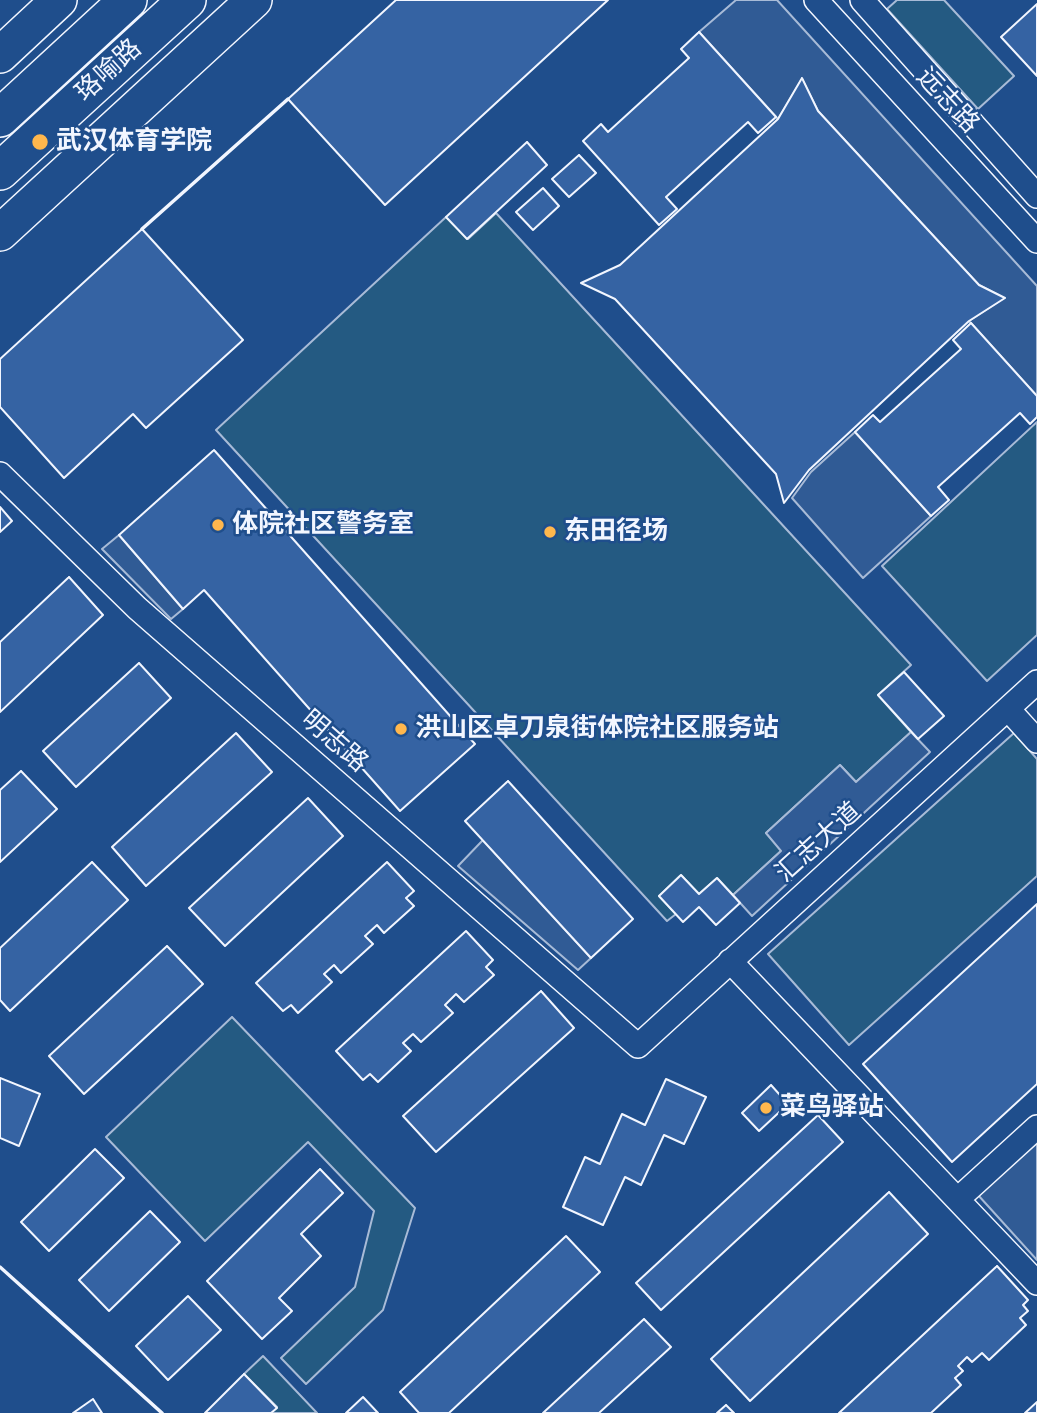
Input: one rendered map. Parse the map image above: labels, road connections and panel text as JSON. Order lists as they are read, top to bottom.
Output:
{
  "streets": {
    "highway": ["珞喻路"],
    "street": ["远志路", "明志路", "汇志大道"]
  },
  "crossings": [
    ["明志路", "汇志大道"]
  ],
  "places": [
    "武汉体育学院",
    "体院社区警务室",
    "东田径场",
    "洪山区卓刀泉街体院社区服务站",
    "菜鸟驿站"
  ]
}
